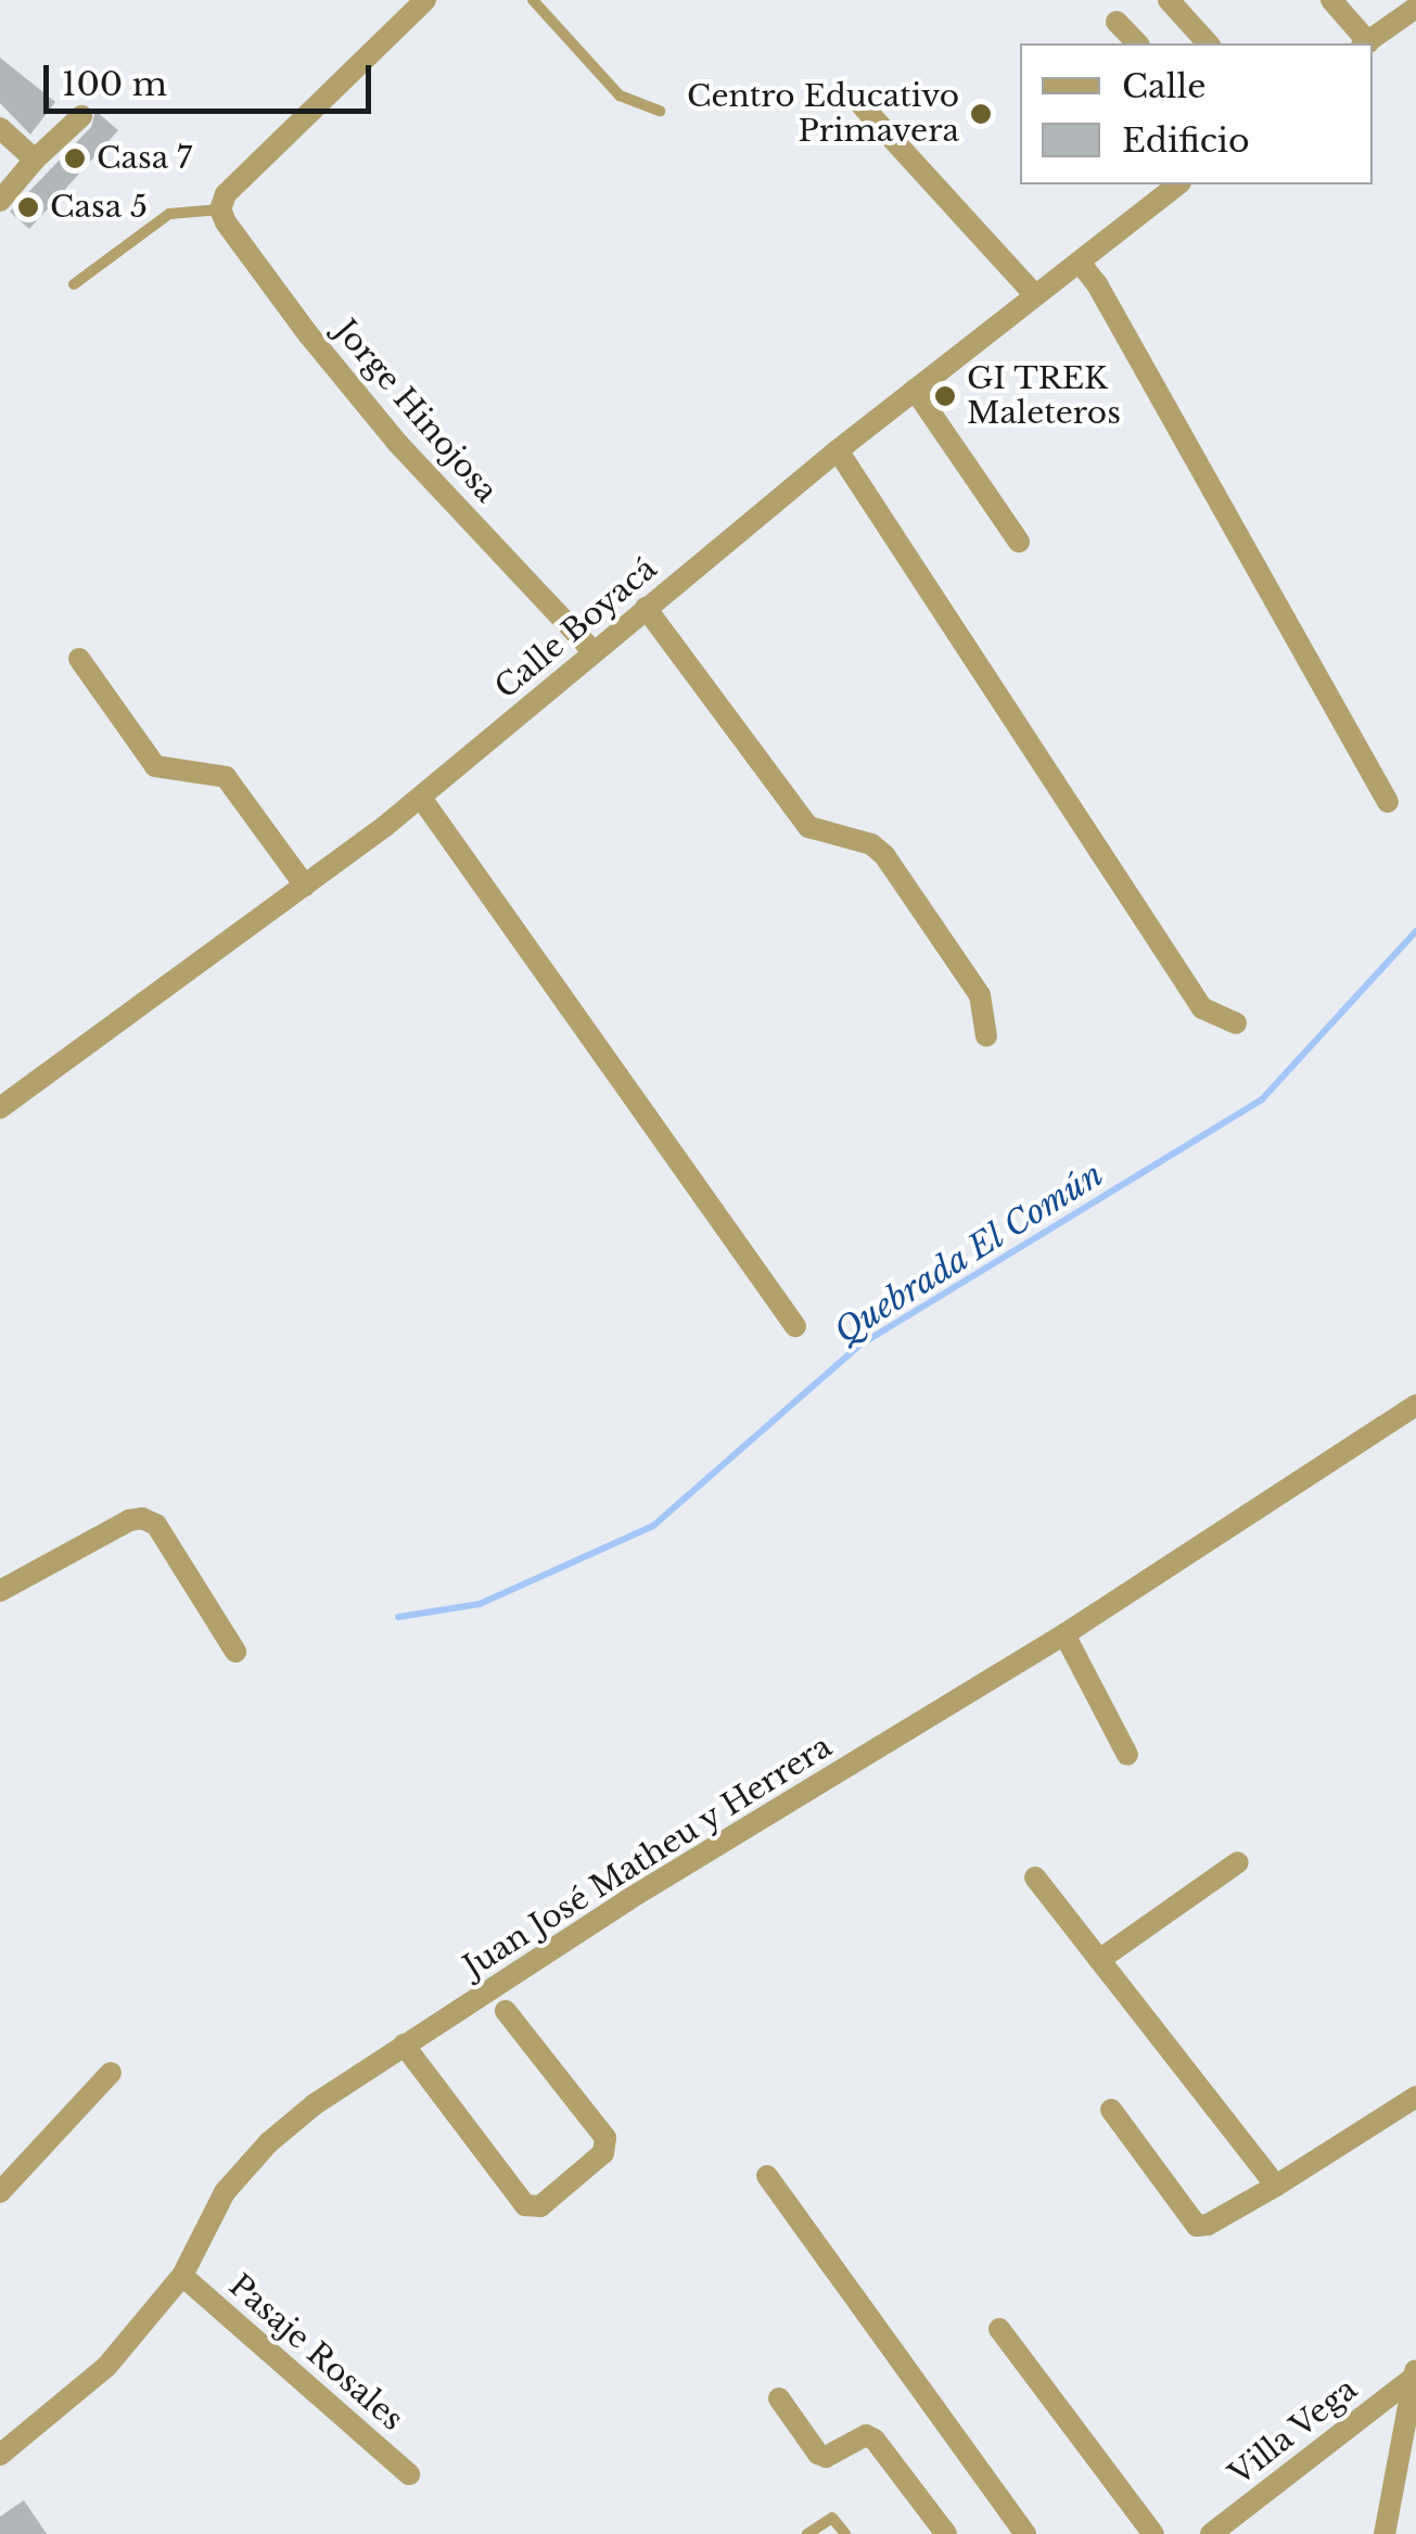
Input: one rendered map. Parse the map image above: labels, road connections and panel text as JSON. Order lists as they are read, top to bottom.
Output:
{
  "streets": {
    "street": [
      "Jorge Hinojosa",
      "Calle Boyacá",
      "Juan José Matheu y Herrera",
      "Pasaje Rosales",
      "Villa Vega"
    ]
  },
  "crossings": [
    ["Jorge Hinojosa", "Calle Boyacá"],
    ["Juan José Matheu y Herrera", "Pasaje Rosales"]
  ],
  "water": ["Quebrada El Común"],
  "places": [
    "Centro Educativo Primavera",
    "Casa 7",
    "Casa 5",
    "GI TREK Maleteros"
  ],
  "legend": ["Calle", "Edificio"],
  "scale_bar": "100 m"
}
